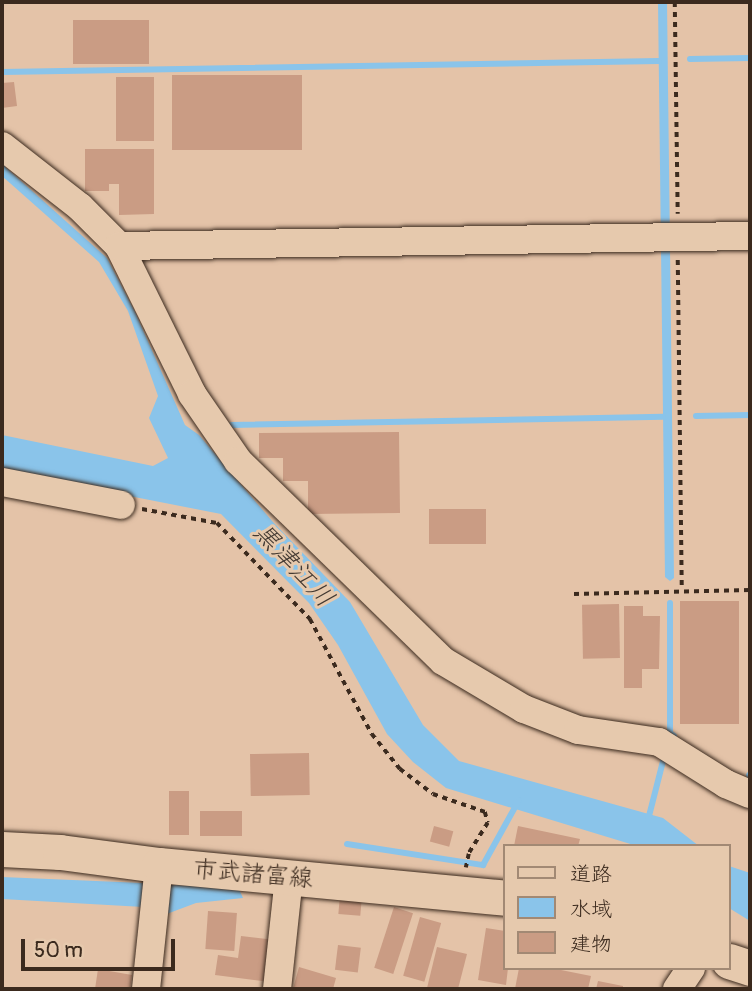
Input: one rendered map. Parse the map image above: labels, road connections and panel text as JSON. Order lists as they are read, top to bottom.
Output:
{
  "streets": {
    "main road": ["市武諸富線"]
  },
  "water": ["黒津江川"],
  "legend": ["道路", "水域", "建物"],
  "scale_bar": "50 m"
}
